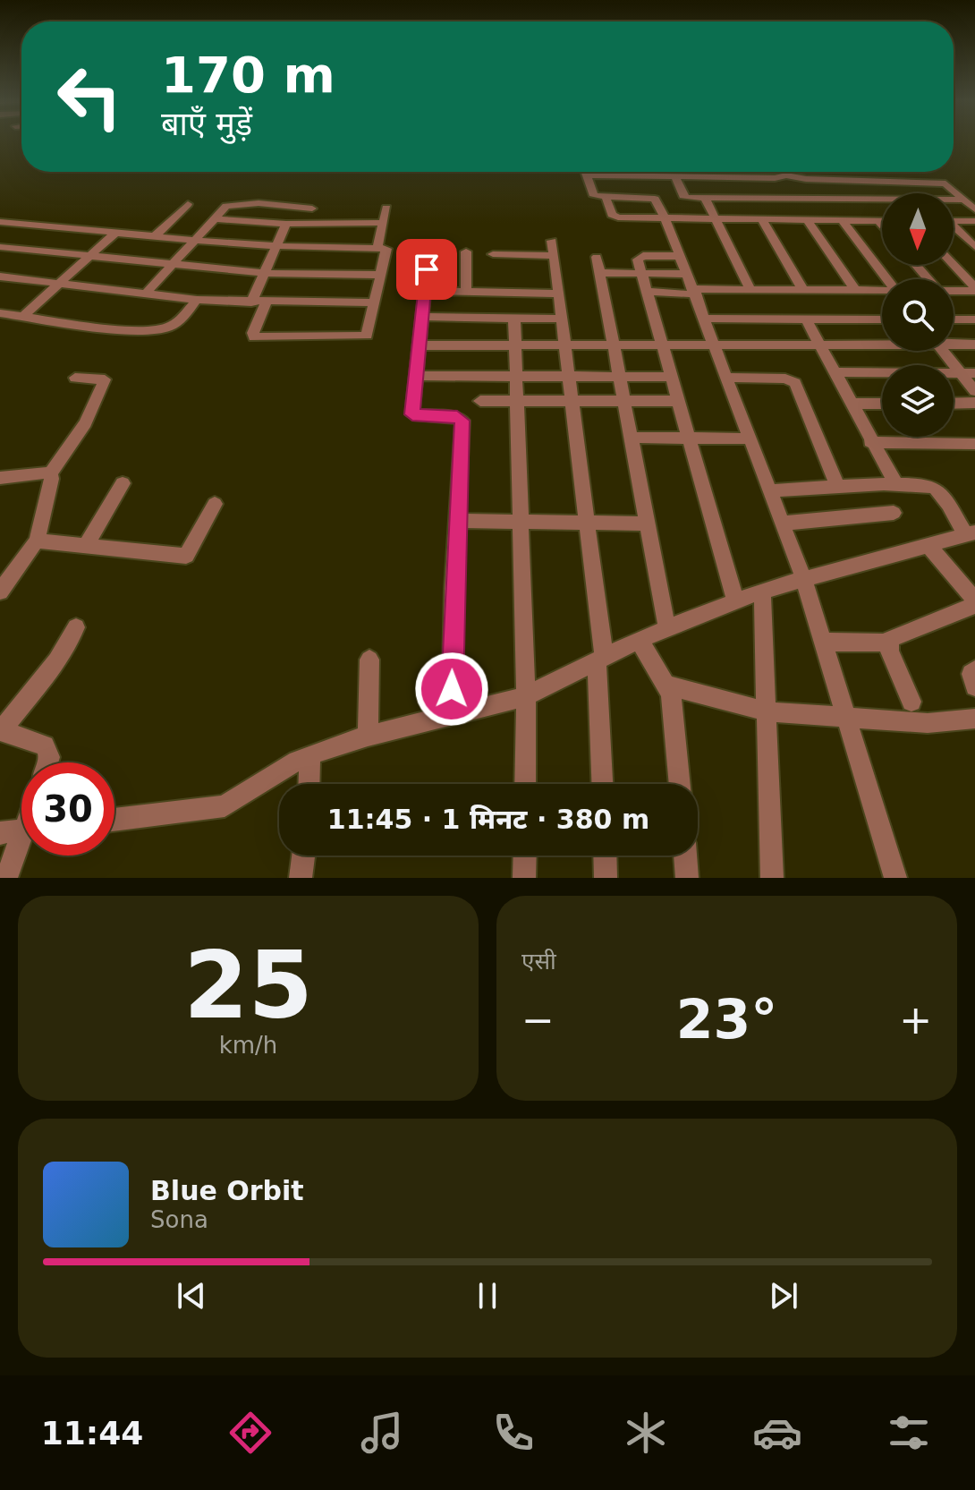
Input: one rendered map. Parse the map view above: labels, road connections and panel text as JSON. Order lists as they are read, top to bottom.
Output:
{
  "north": "bottom",
  "page": {
    "turn": ["170 m", "बाएँ मुड़ें"],
    "limit": "30",
    "trip": "11:45 · 1 मिनट · 380 m",
    "tile": [
      ["25", "km/h"],
      "एसी"
    ],
    "heat": ["−", "23°", "+"],
    "song": ["Blue Orbit", "Sona"],
    "tabs": "11:44"
  }
}
